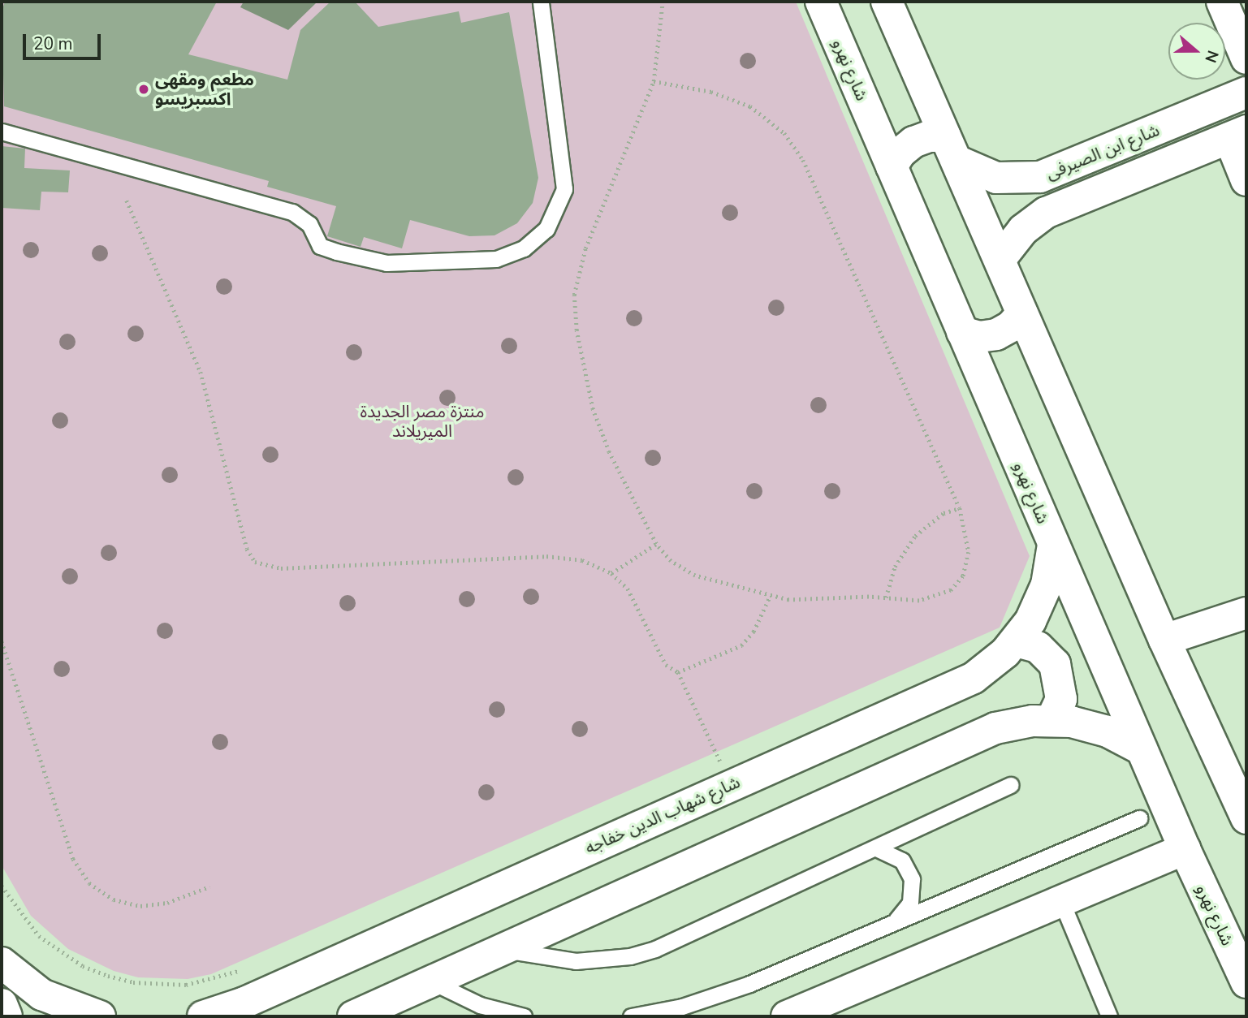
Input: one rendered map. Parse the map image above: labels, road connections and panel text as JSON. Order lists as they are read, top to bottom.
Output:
{
  "streets": {
    "street": ["شارع نهرو", "شارع ابن الصيرفى", "شارع شهاب الدين خفاجه"]
  },
  "crossings": [
    ["شارع نهرو", "شارع شهاب الدين خفاجه"]
  ],
  "parks": ["منتزة مصر الجديدة الميريلاند"],
  "places": ["مطعم ومقهى اكسبريسو"],
  "scale_bar": "20 m",
  "north": "right"
}
